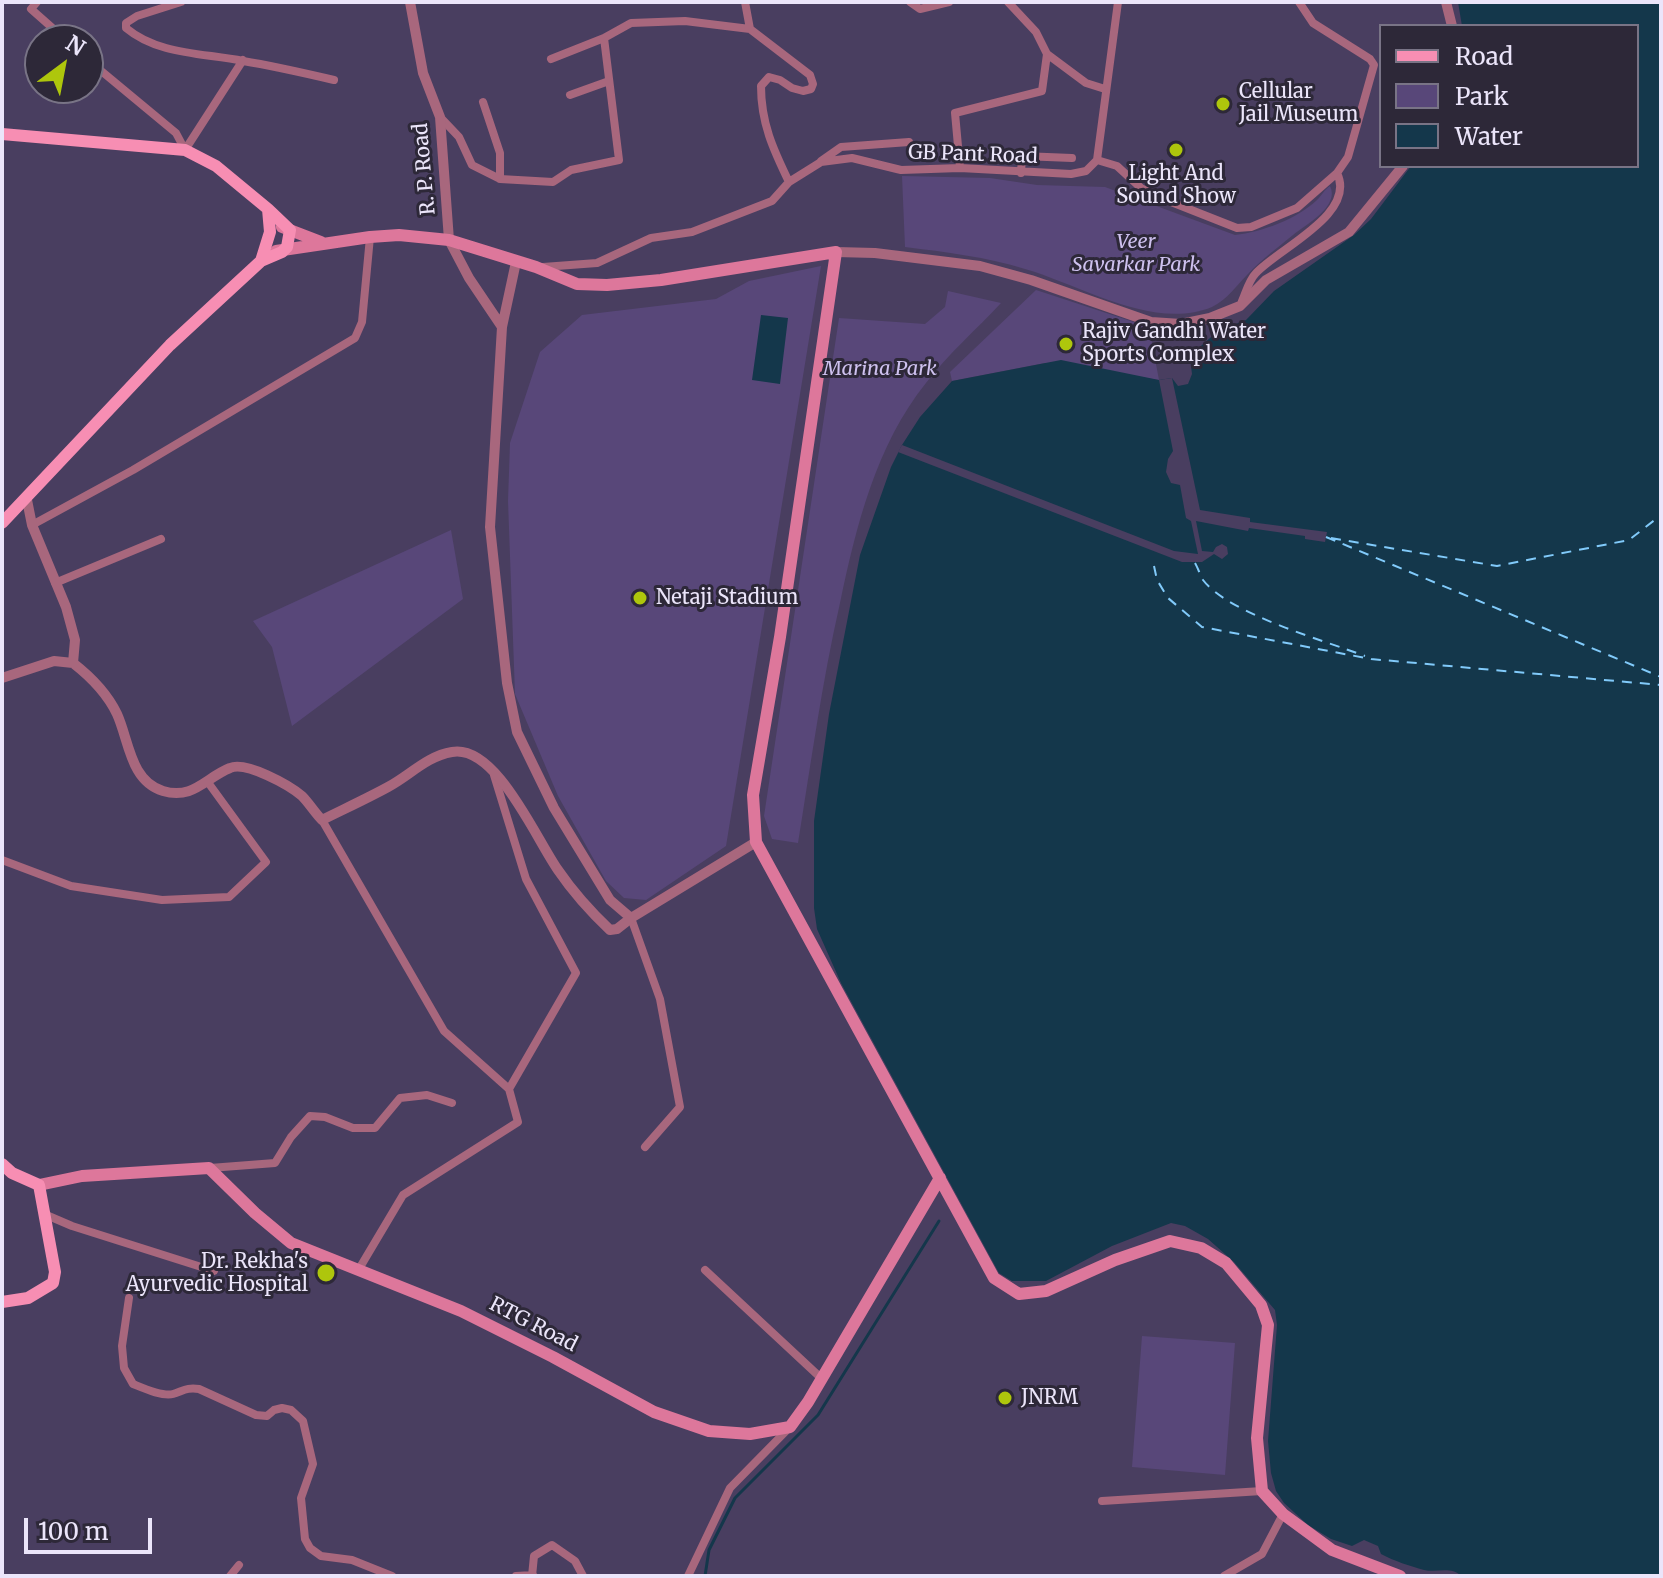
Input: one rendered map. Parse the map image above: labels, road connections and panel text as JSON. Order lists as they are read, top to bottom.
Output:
{
  "streets": {
    "main road": ["RTG Road"],
    "street": ["GB Pant Road", "R. P. Road"]
  },
  "parks": ["Veer Savarkar Park", "Marina Park"],
  "places": [
    "Cellular Jail Museum",
    "Light And Sound Show",
    "Rajiv Gandhi Water Sports Complex",
    "Netaji Stadium",
    "Dr. Rekha's Ayurvedic Hospital",
    "JNRM"
  ],
  "legend": ["Road", "Park", "Water"],
  "scale_bar": "100 m",
  "north": "top right"
}
